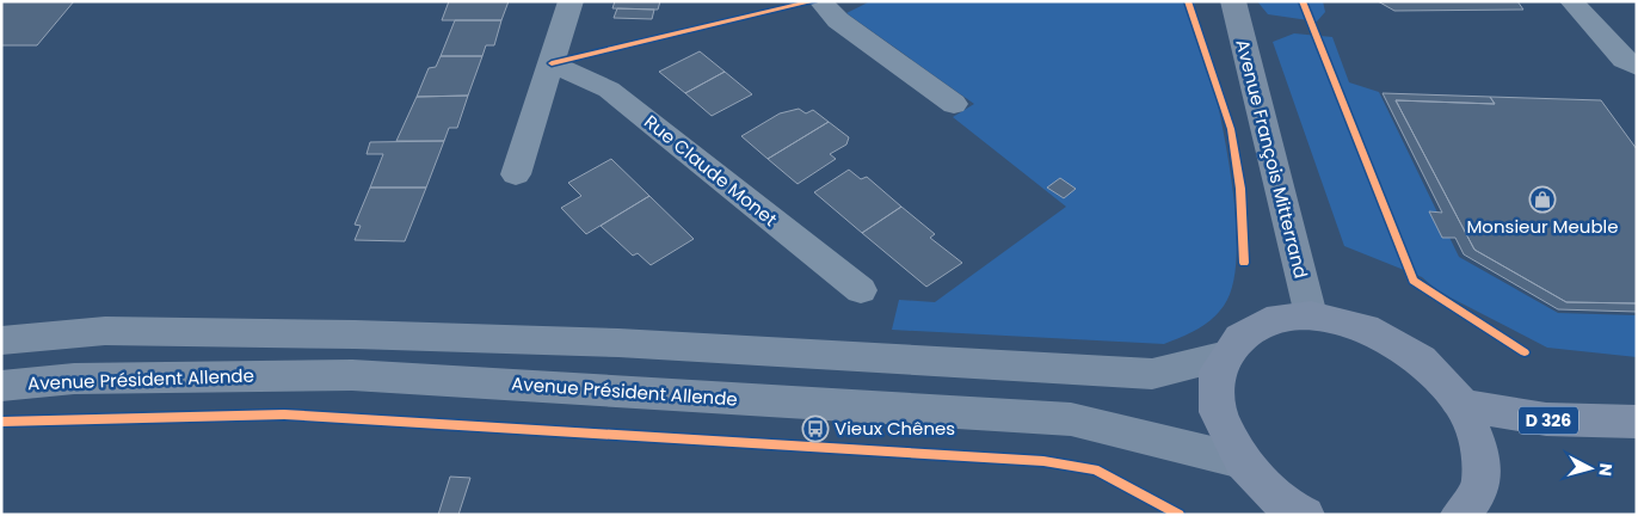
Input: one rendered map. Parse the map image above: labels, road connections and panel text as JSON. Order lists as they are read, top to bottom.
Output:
{
  "streets": {
    "main road": ["Avenue François Mitterrand", "Avenue Président Allende", "D 326"],
    "street": ["Rue Claude Monet"]
  },
  "places": {
    "shop": ["Monsieur Meuble"],
    "bus stop": ["Vieux Chênes"]
  },
  "north": "right"
}
